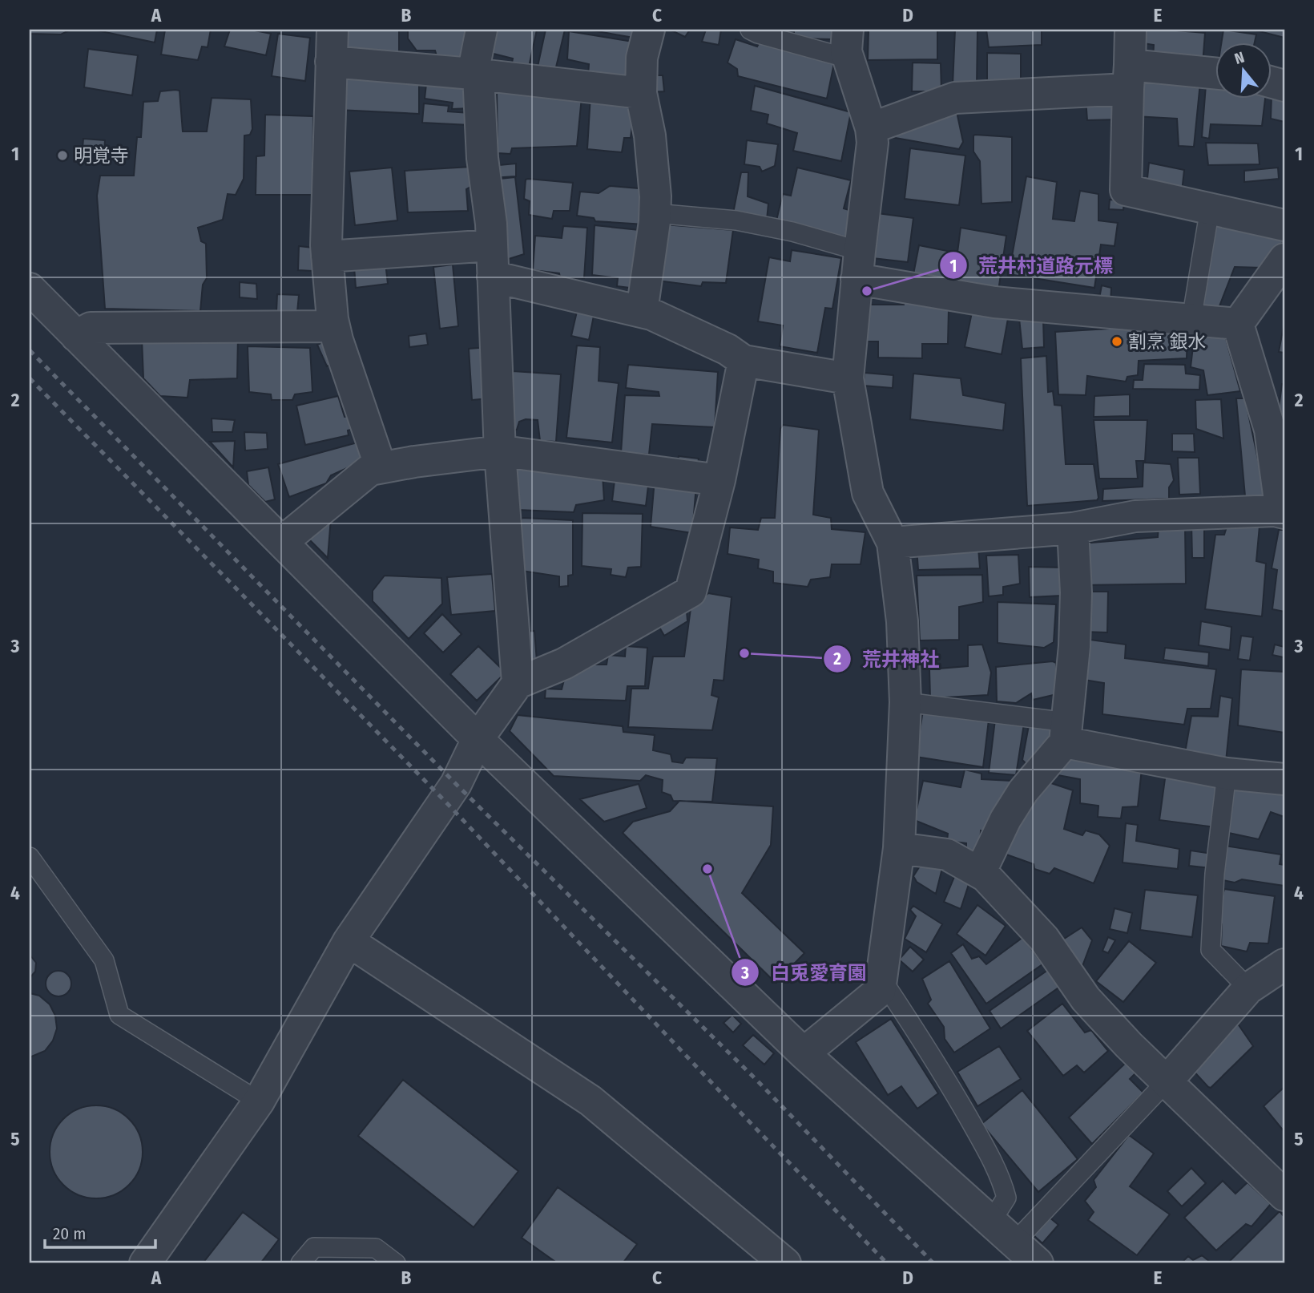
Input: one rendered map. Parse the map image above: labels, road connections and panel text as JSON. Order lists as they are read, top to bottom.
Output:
{
  "places": [
    "明覚寺",
    "荒井村道路元標",
    "割烹 銀水",
    "荒井神社",
    "白兎愛育園"
  ],
  "scale_bar": "20 m",
  "north": "top",
  "grid": {
    "columns": [
      "A",
      "B",
      "C",
      "D",
      "E"
    ],
    "rows": [
      "1",
      "2",
      "3",
      "4",
      "5"
    ]
  }
}
